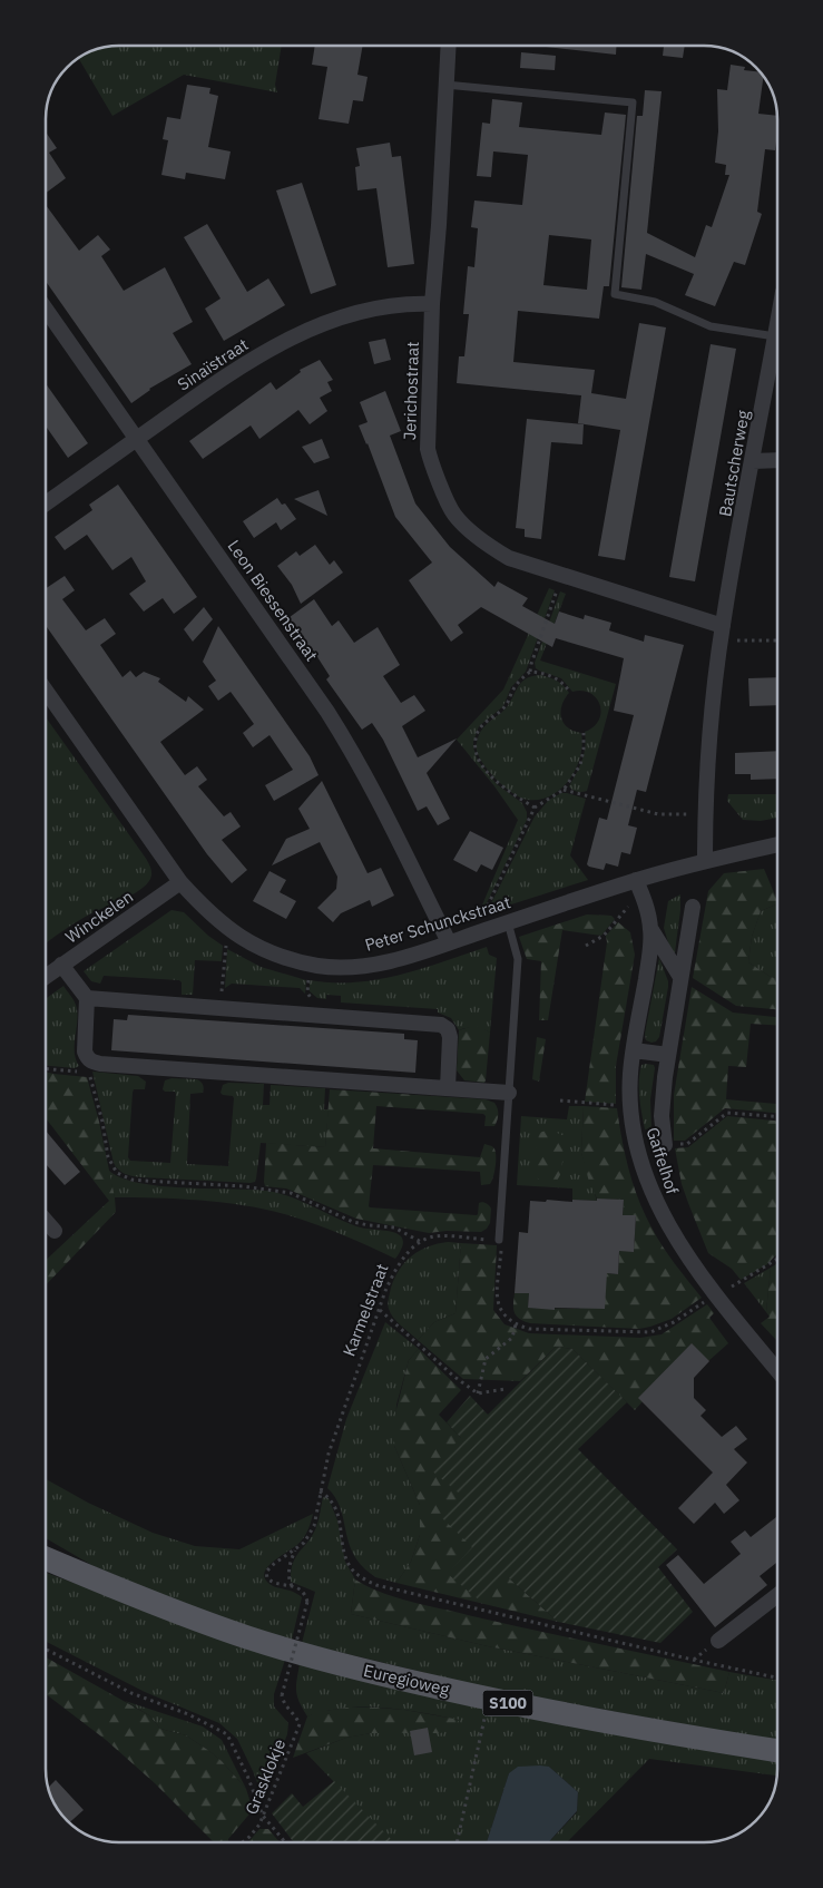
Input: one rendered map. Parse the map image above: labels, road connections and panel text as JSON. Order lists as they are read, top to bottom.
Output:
{
  "streets": {
    "main road": ["Euregioweg", "S100"],
    "street": [
      "Sinaïstraat",
      "Jerichostraat",
      "Bautscherweg",
      "Leon Biessenstraat",
      "Winckelen",
      "Peter Schunckstraat",
      "Gaffelhof"
    ],
    "path": ["Karmelstraat", "Grasklokje"]
  },
  "crossings": [
    ["Sinaïstraat", "Jerichostraat"],
    ["Sinaïstraat", "Leon Biessenstraat"],
    ["Jerichostraat", "Bautscherweg"],
    ["Bautscherweg", "Peter Schunckstraat"],
    ["Leon Biessenstraat", "Peter Schunckstraat"],
    ["Winckelen", "Peter Schunckstraat"],
    ["Peter Schunckstraat", "Gaffelhof"],
    ["Karmelstraat", "Grasklokje"]
  ]
}
